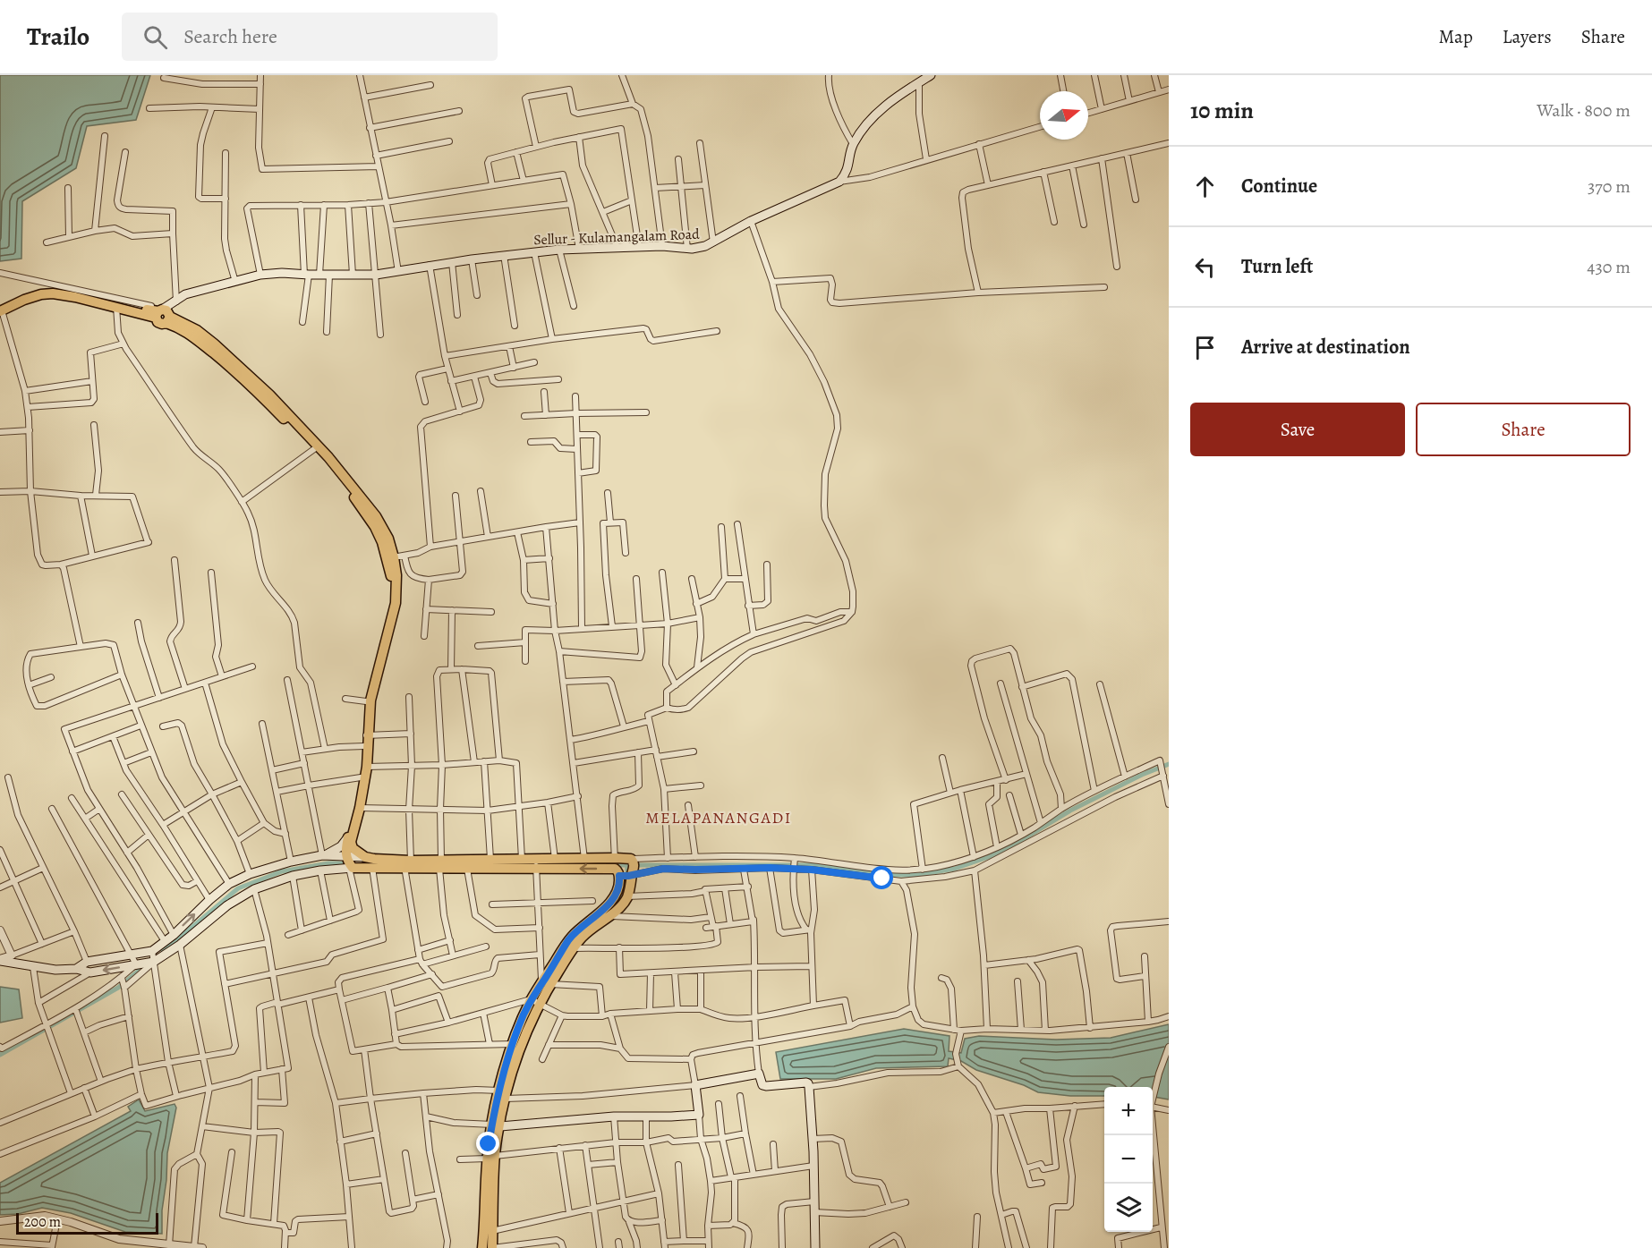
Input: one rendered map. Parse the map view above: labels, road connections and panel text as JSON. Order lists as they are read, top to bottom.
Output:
{
  "streets": {
    "main road": ["Sellur - Kulamangalam Road"]
  },
  "districts": ["MELAPANANGADI"],
  "scale_bar": "200 m",
  "north": "right",
  "page": {
    "header": "Trailo",
    "search": "Search here",
    "nav": ["Map", "Layers", "Share"],
    "heading": ["10 min", "Walk · 800 m"],
    "list": [
      ["Continue", "370 m"],
      ["Turn left", "430 m"],
      "Arrive at destination"
    ],
    "buttons": ["Save", "Share"],
    "map_buttons": ["+", "−"],
    "scale": "200 m"
  }
}
